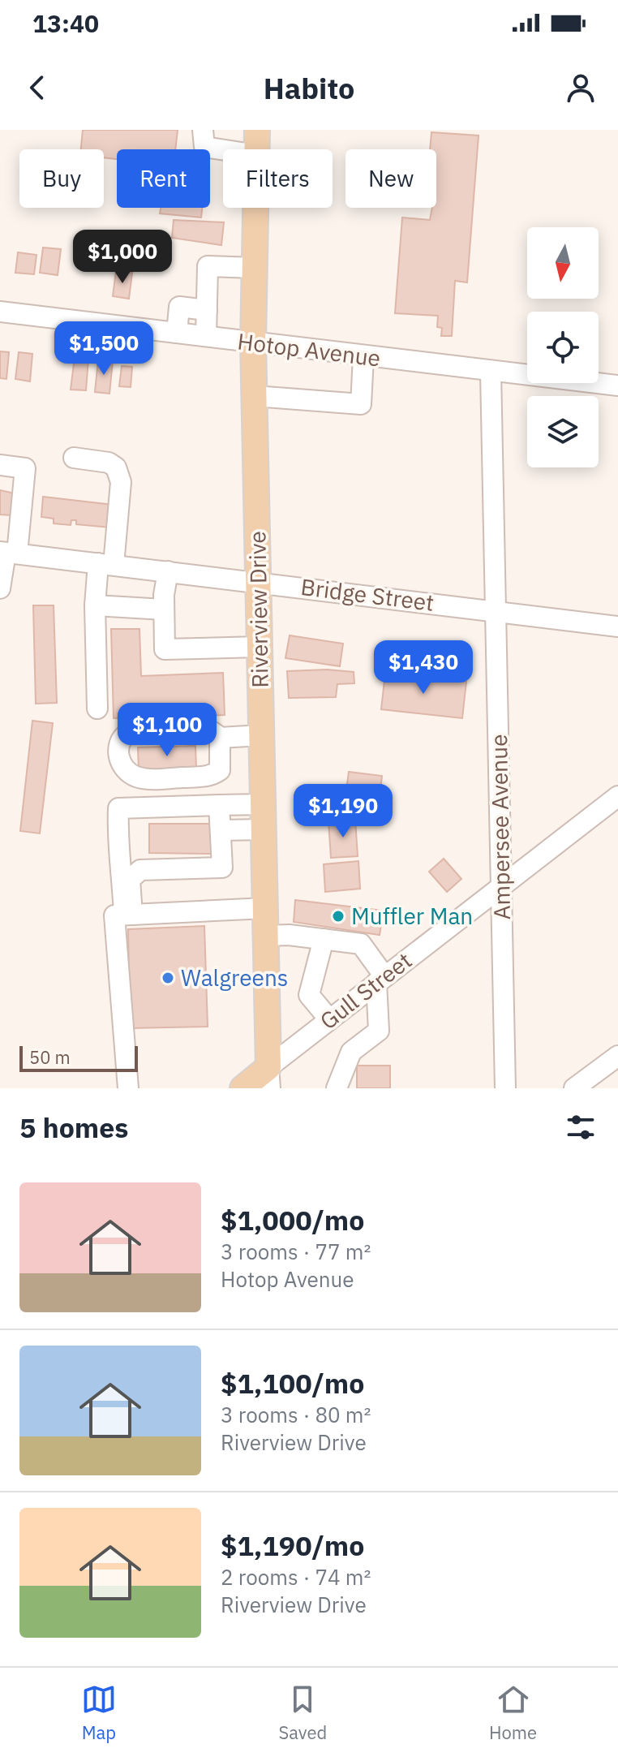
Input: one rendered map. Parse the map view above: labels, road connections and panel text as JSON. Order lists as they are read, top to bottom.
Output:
{
  "streets": {
    "main road": ["Riverview Drive"],
    "street": [
      "Hotop Avenue",
      "Bridge Street",
      "Ampersee Avenue",
      "Gull Street"
    ]
  },
  "crossings": [
    ["Hotop Avenue", "Riverview Drive"],
    ["Hotop Avenue", "Ampersee Avenue"],
    ["Bridge Street", "Riverview Drive"],
    ["Bridge Street", "Ampersee Avenue"],
    ["Riverview Drive", "Gull Street"],
    ["Ampersee Avenue", "Gull Street"]
  ],
  "places": ["Muffler Man", "Walgreens"],
  "scale_bar": "50 m",
  "north": "bottom",
  "page": {
    "status": "13:40",
    "header": "Habito",
    "chip": [
      "Buy",
      "Rent",
      "Filters",
      "New"
    ],
    "price": [
      "$1,000",
      "$1,500",
      "$1,430",
      "$1,100",
      "$1,190"
    ],
    "scale": "50 m",
    "heading": "5 homes",
    "list": [
      {
        "name": "$1,000/mo",
        "note": "3 rooms · 77 m² · Hotop Avenue"
      },
      {
        "name": "$1,100/mo",
        "note": "3 rooms · 80 m² · Riverview Drive"
      },
      {
        "name": "$1,190/mo",
        "note": "2 rooms · 74 m² · Riverview Drive"
      }
    ],
    "tabs": ["Map", "Saved", "Home"]
  }
}
